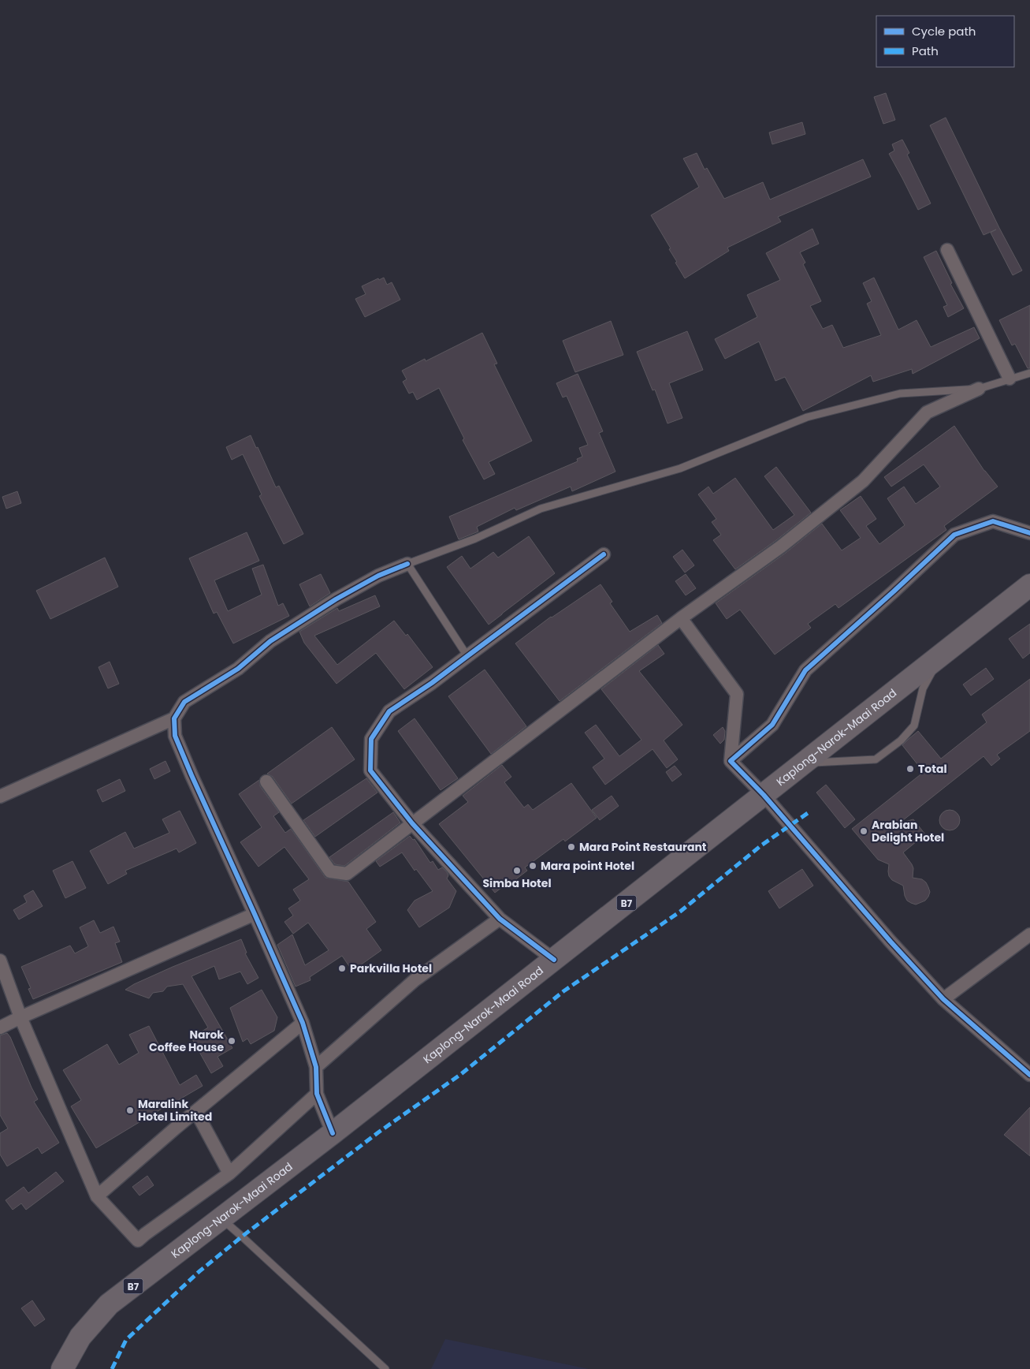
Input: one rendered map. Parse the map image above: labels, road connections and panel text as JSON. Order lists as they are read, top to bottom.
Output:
{
  "streets": {
    "highway": ["Kaplong-Narok-Maai Road", "B7"]
  },
  "places": [
    "Total",
    "Arabian Delight Hotel",
    "Mara Point Restaurant",
    "Mara point Hotel",
    "Simba Hotel",
    "Parkvilla Hotel",
    "Narok Coffee House",
    "Maralink Hotel Limited"
  ],
  "legend": ["Cycle path", "Path"]
}
